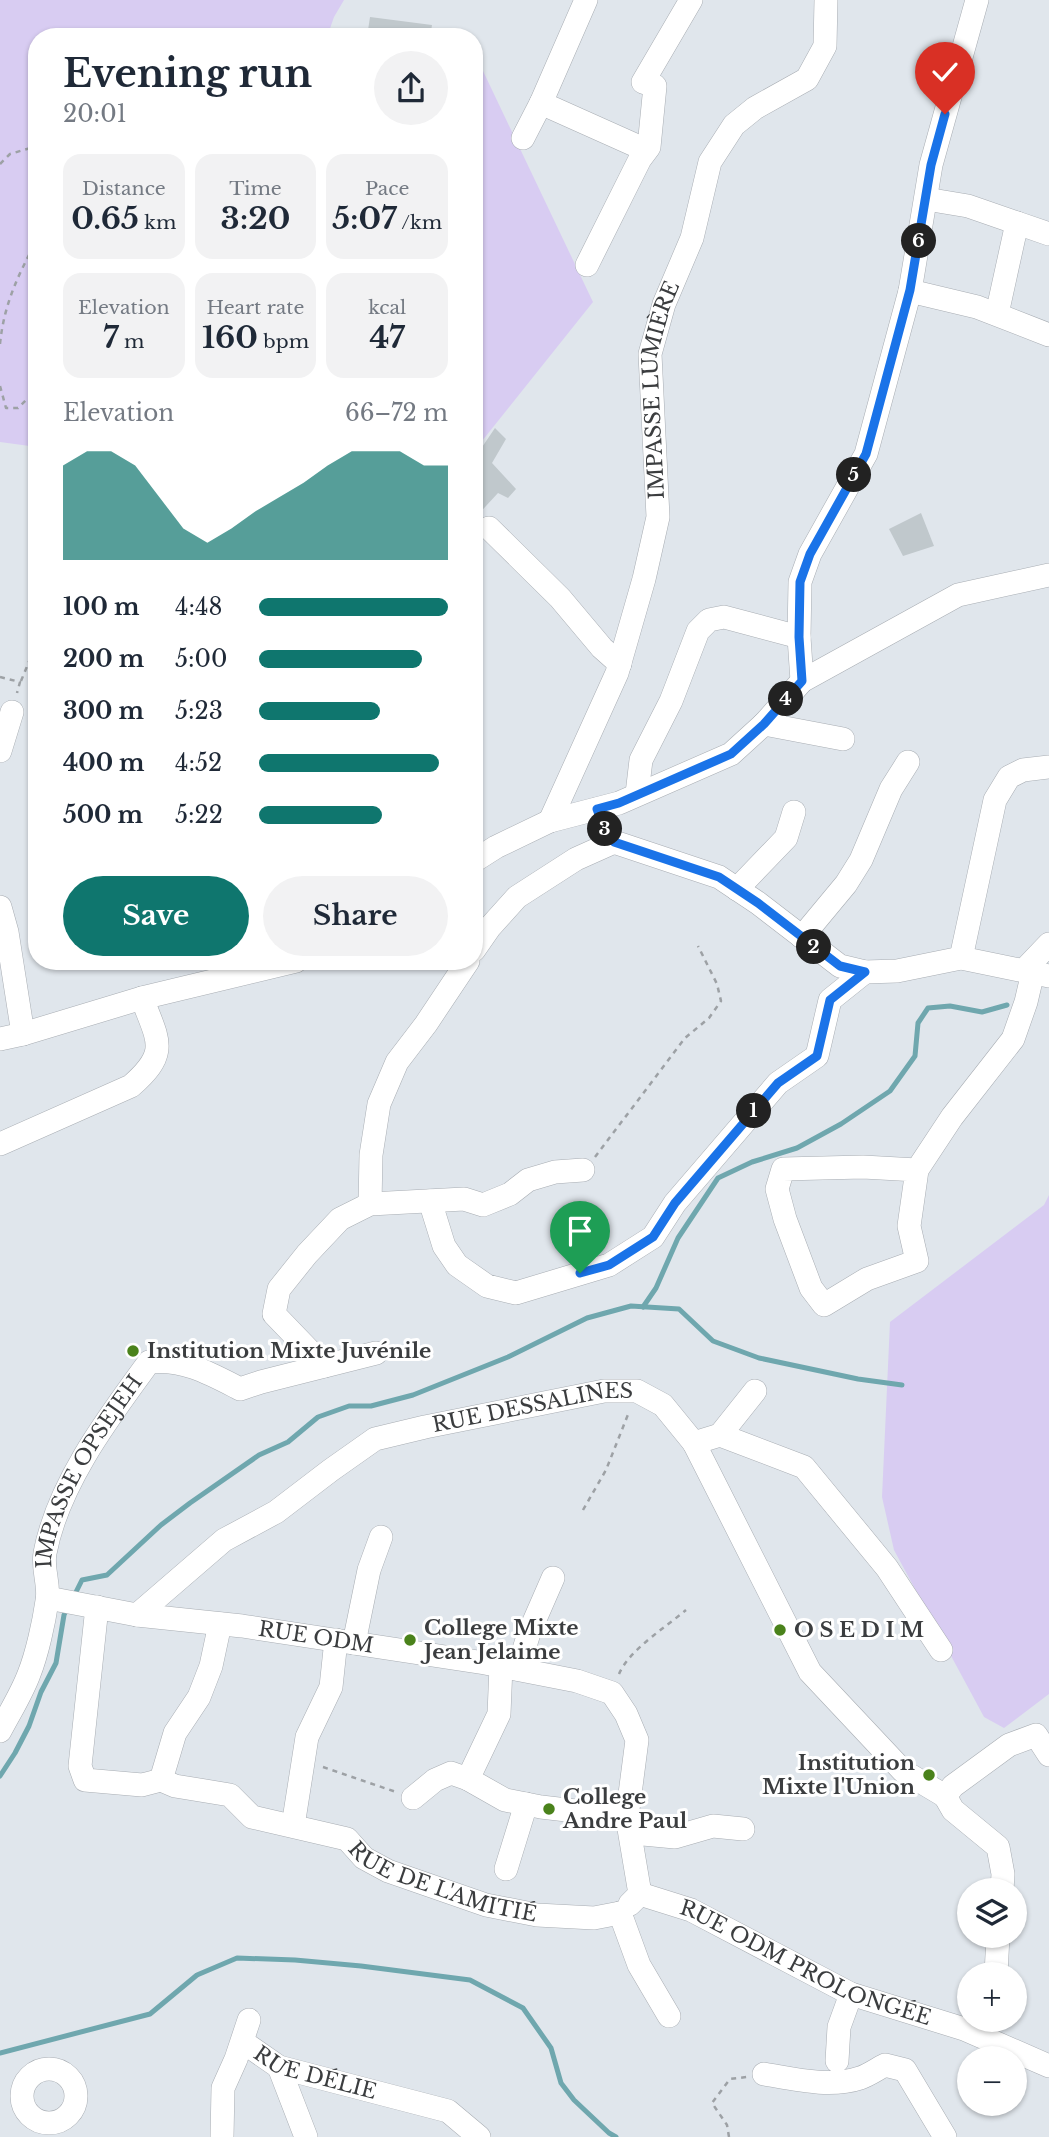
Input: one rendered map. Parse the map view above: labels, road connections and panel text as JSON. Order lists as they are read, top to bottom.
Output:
{
  "streets": {
    "street": [
      "IMPASSE LUMIÈRE",
      "RUE DESSALINES",
      "IMPASSE OPSEJEH",
      "RUE ODM",
      "RUE DE L'AMITIÉ",
      "RUE ODM PROLONGÉE",
      "RUE DÉLIE"
    ]
  },
  "crossings": [
    ["RUE DESSALINES", "RUE ODM"],
    ["IMPASSE OPSEJEH", "RUE ODM"]
  ],
  "places": [
    "Institution Mixte Juvénile",
    "O S E D I M",
    "College Mixte Jean Jelaime",
    "Institution Mixte l'Union",
    "College Andre Paul"
  ],
  "page": {
    "heading": ["Evening run", "20:01"],
    "stats": [
      ["Distance", "0.65 km"],
      ["Time", "3:20"],
      ["Pace", "5:07 /km"],
      ["Elevation", "7 m"],
      ["Heart rate", "160 bpm"],
      ["kcal", "47"]
    ],
    "pins": [
      "6",
      "5",
      "4",
      "3",
      "2",
      "1"
    ],
    "chart": ["Elevation", "66–72 m"],
    "list": [
      {
        "name": "100 m",
        "note": "4:48"
      },
      {
        "name": "200 m",
        "note": "5:00"
      },
      {
        "name": "300 m",
        "note": "5:23"
      },
      {
        "name": "400 m",
        "note": "4:52"
      },
      {
        "name": "500 m",
        "note": "5:22"
      }
    ],
    "buttons": ["Save", "Share"],
    "map_buttons": ["+", "−"]
  }
}
